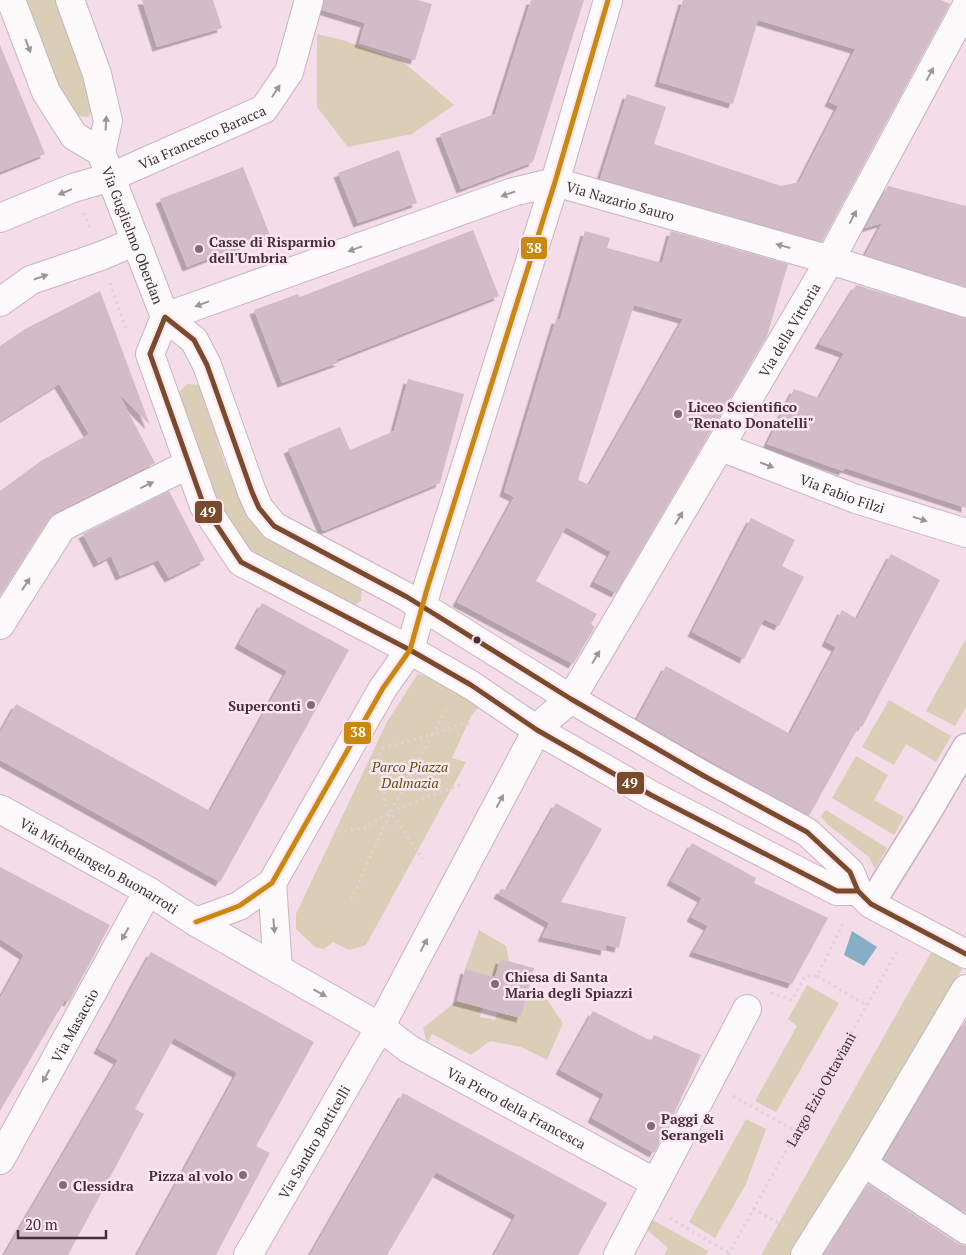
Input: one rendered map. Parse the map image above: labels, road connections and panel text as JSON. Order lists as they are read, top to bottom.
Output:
{
  "streets": {
    "street": [
      "Via Francesco Baracca",
      "Via Nazario Sauro",
      "Via Guglielmo Oberdan",
      "Via della Vittoria",
      "Via Fabio Filzi",
      "Via Michelangelo Buonarroti",
      "Via Masaccio",
      "Via Piero della Francesca",
      "Via Sandro Botticelli"
    ],
    "path": ["Largo Ezio Ottaviani"]
  },
  "crossings": [
    ["Via Francesco Baracca", "Via Guglielmo Oberdan"],
    ["Via Nazario Sauro", "Via Guglielmo Oberdan"],
    ["Via Nazario Sauro", "Via della Vittoria"],
    ["Via Guglielmo Oberdan", "Via della Vittoria"],
    ["Via Guglielmo Oberdan", "Via Sandro Botticelli"],
    ["Via della Vittoria", "Via Fabio Filzi"],
    ["Via della Vittoria", "Via Sandro Botticelli"],
    ["Via Michelangelo Buonarroti", "Via Masaccio"],
    ["Via Michelangelo Buonarroti", "Via Piero della Francesca"],
    ["Via Piero della Francesca", "Via Sandro Botticelli"]
  ],
  "one_way": ["Via Nazario Sauro", "Via Fabio Filzi", "Via Masaccio"],
  "parks": ["Parco Piazza Dalmazia"],
  "places": [
    "Casse di Risparmio dell'Umbria",
    "Liceo Scientifico \"Renato Donatelli\"",
    "Superconti",
    "Chiesa di Santa Maria degli Spiazzi",
    "Paggi & Serangeli",
    "Pizza al volo",
    "Clessidra"
  ],
  "lines": ["transit line 38", "transit line 49"],
  "scale_bar": "20 m"
}
